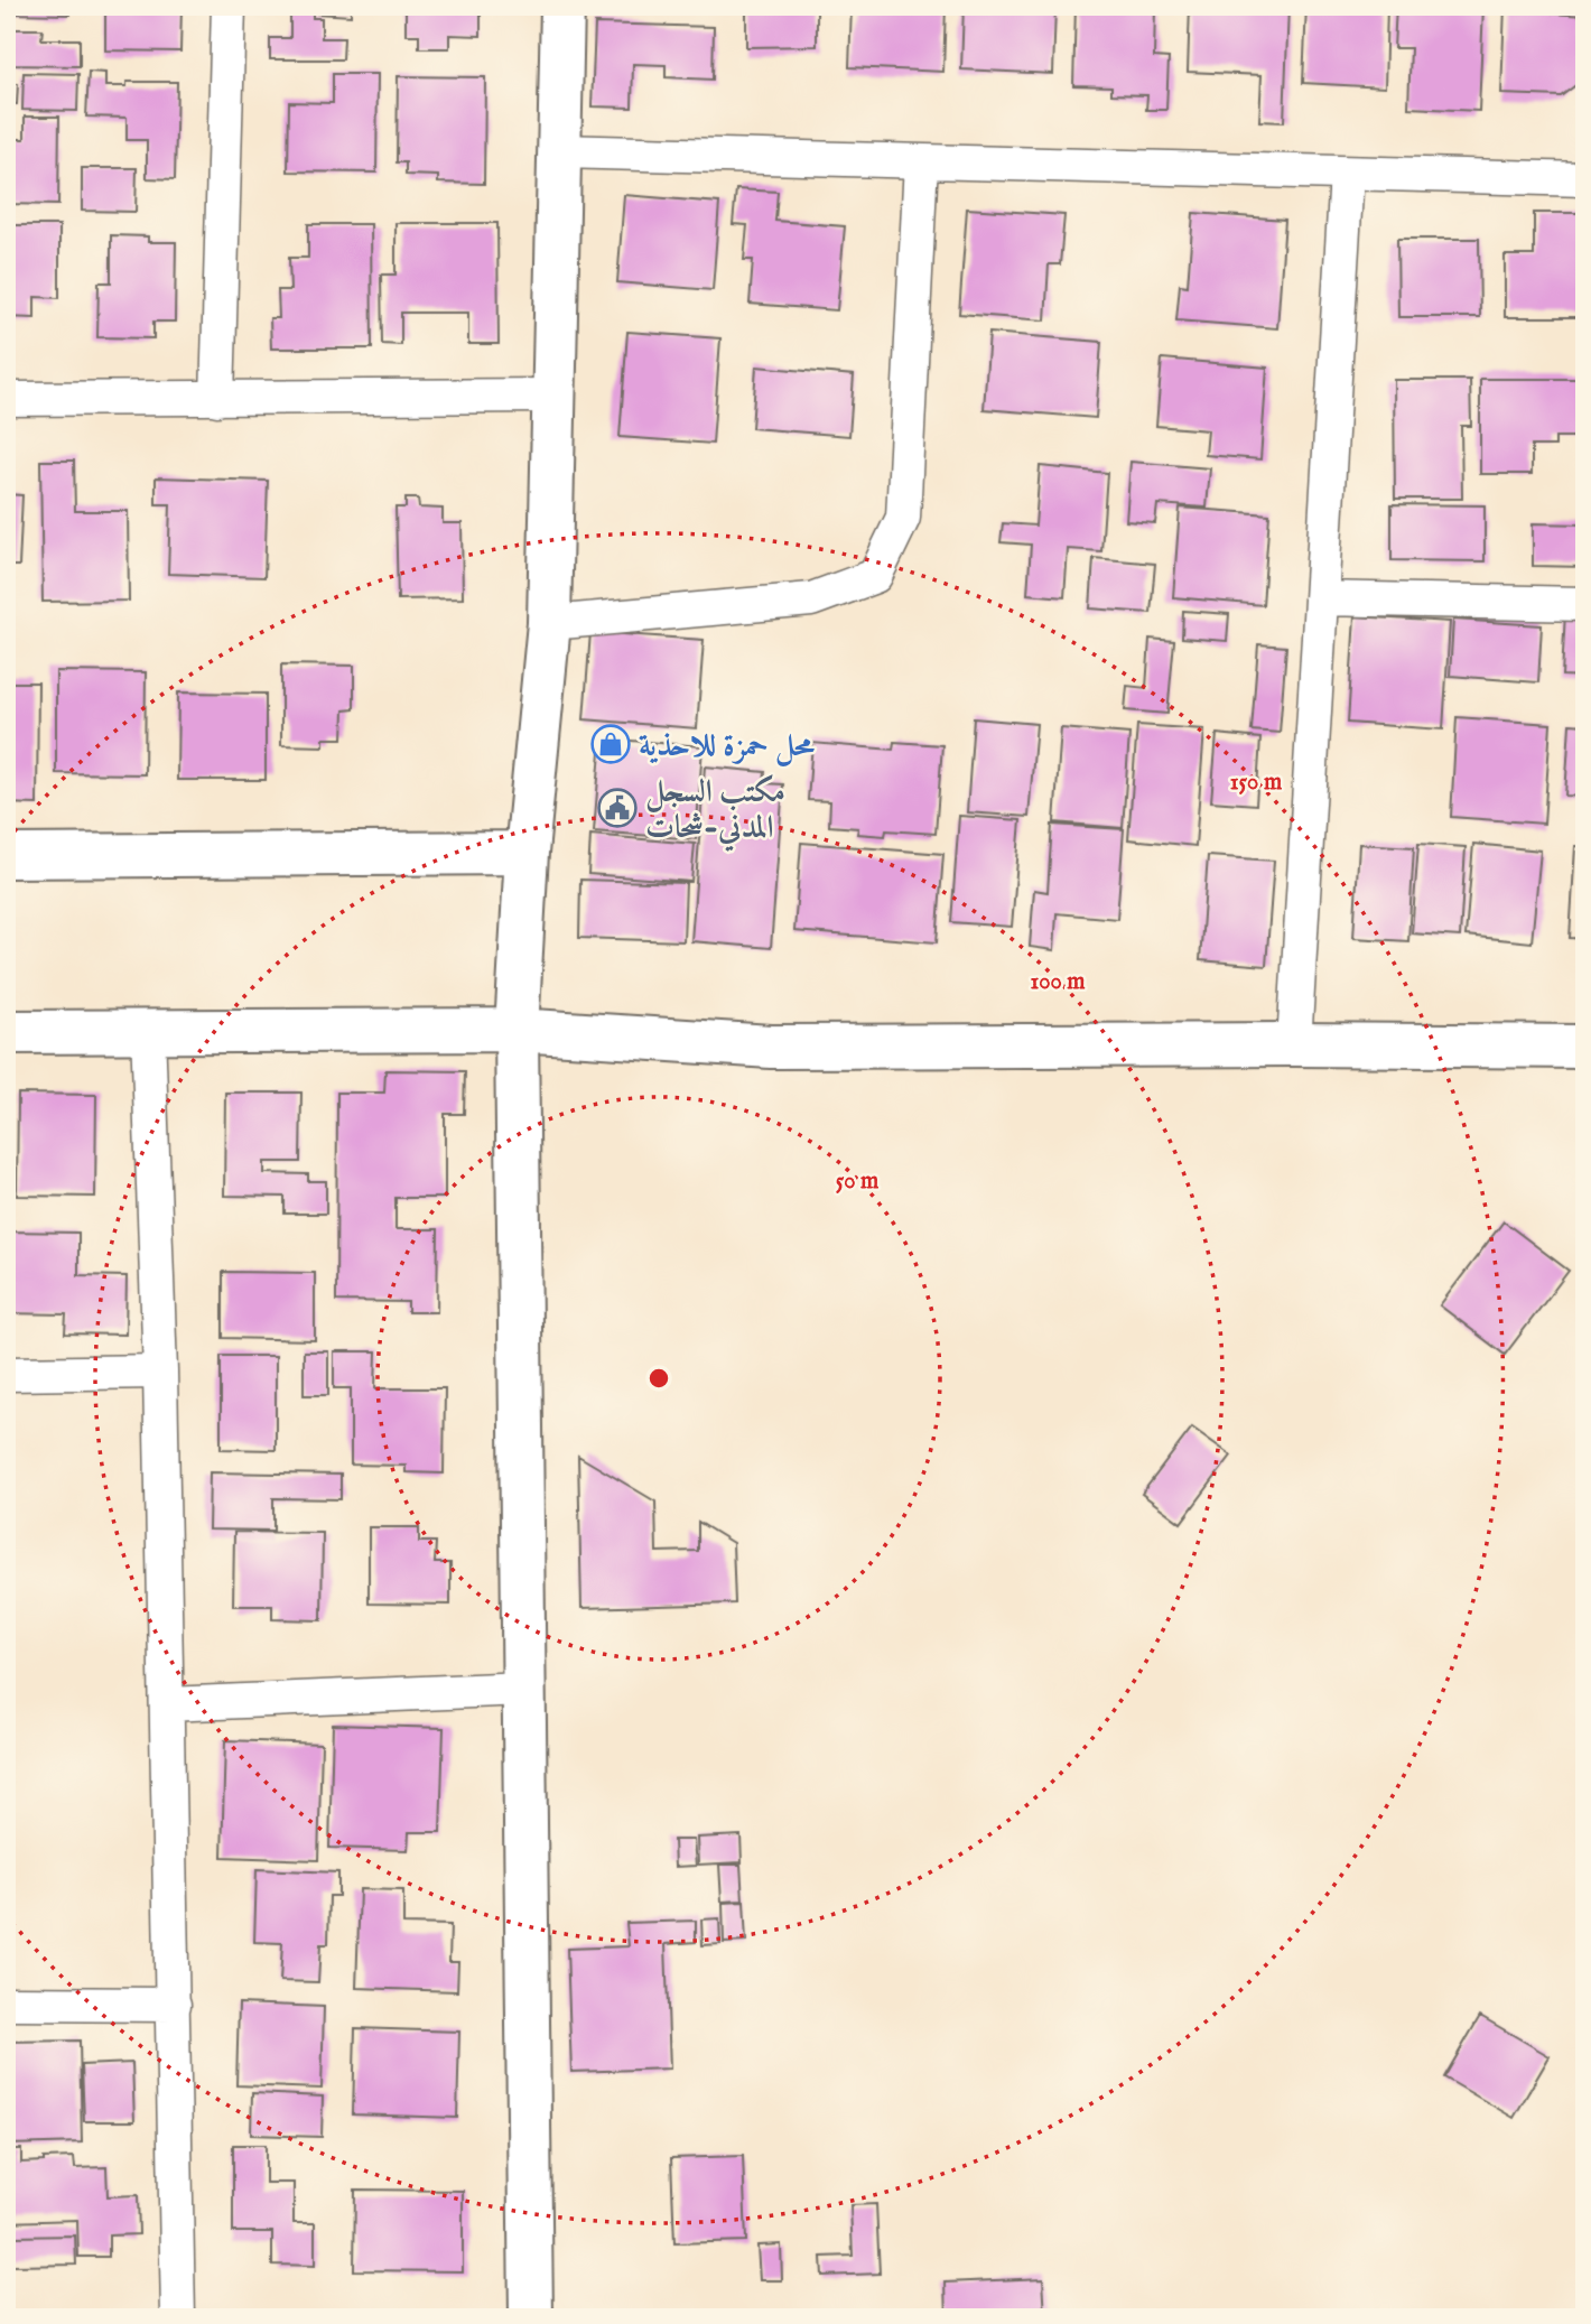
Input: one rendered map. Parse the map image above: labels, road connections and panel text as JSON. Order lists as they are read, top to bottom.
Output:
{
  "places": {
    "shop": ["محل حمزة للاحذية"],
    "public building": ["مكتب السجل المدني-شحات"]
  },
  "rings": ["150 m", "100 m", "50 m"]
}
